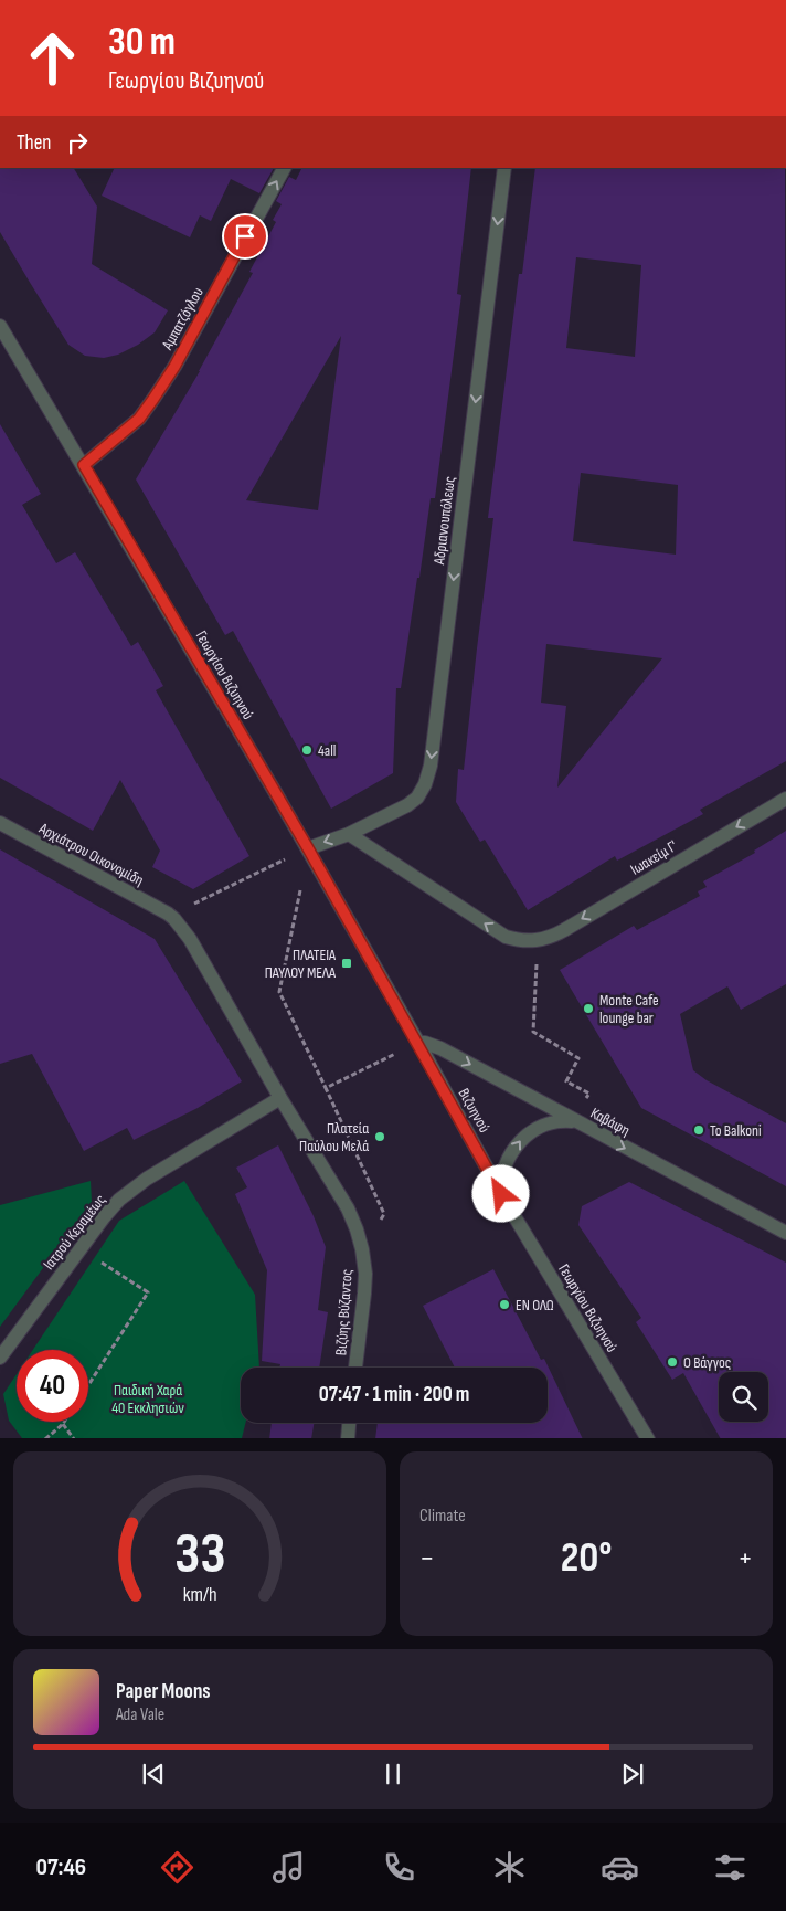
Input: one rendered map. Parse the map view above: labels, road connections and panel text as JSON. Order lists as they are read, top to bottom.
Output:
{
  "streets": {
    "street": [
      "Αμπατζόγλου",
      "Αδριανουπόλεως",
      "Γεωργίου Βιζυηνού",
      "Αρχιάτρου Οικονομίδη",
      "Ιωακείμ Γ'",
      "Βιζυηνού",
      "Καβάφη",
      "Ιατρού Κεραμέως",
      "Βιζύης Βύζαντος"
    ]
  },
  "crossings": [
    ["Αμπατζόγλου", "Γεωργίου Βιζυηνού"],
    ["Γεωργίου Βιζυηνού", "Βιζυηνού"],
    ["Γεωργίου Βιζυηνού", "Καβάφη"],
    ["Αρχιάτρου Οικονομίδη", "Ιατρού Κεραμέως"],
    ["Βιζυηνού", "Καβάφη"]
  ],
  "one_way": [
    "Αμπατζόγλου",
    "Αδριανουπόλεως",
    "Ιωακείμ Γ'",
    "Καβάφη"
  ],
  "parks": ["Παιδική Χαρά 40 Εκκλησιών"],
  "places": {
    "other": [
      "4all",
      "Monte Cafe lounge bar",
      "To Balkoni",
      "Πλατεία Παύλου Μελά",
      "ΕΝ ΟΛΩ",
      "Ο Βάγγος"
    ],
    "transit": ["ΠΛΑΤΕΙΑ ΠΑΥΛΟΥ ΜΕΛΑ"]
  },
  "page": {
    "turn": ["30 m", "Γεωργίου Βιζυηνού"],
    "then": "Then",
    "limit": "40",
    "trip": "07:47 · 1 min · 200 m",
    "tile": "Climate",
    "heat": ["−", "20°", "+"],
    "song": ["Paper Moons", "Ada Vale"],
    "tabs": "07:46",
    "gauge": ["33", "km/h"]
  }
}
